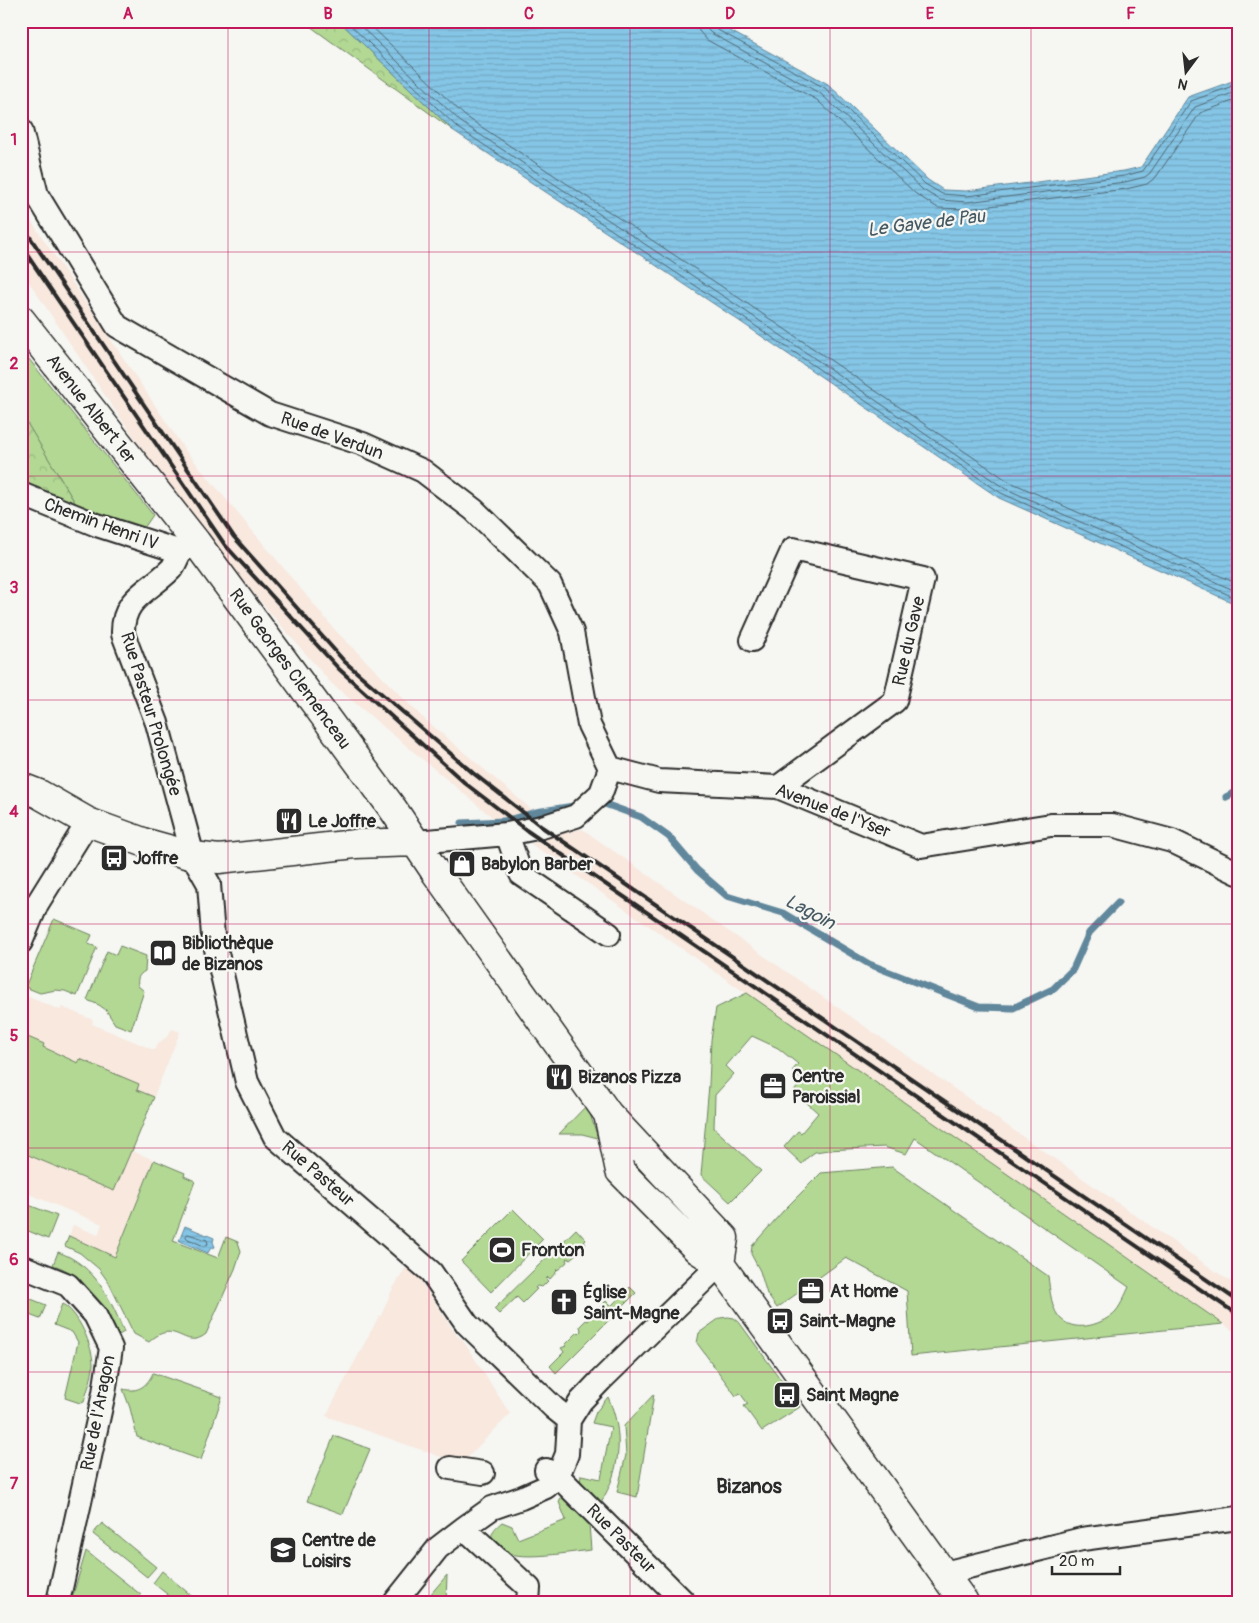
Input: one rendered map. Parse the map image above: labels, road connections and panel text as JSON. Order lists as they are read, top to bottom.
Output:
{
  "streets": {
    "main road": ["Avenue Albert 1er", "Rue Georges Clemenceau"],
    "street": [
      "Rue de Verdun",
      "Chemin Henri IV",
      "Rue du Gave",
      "Rue Pasteur Prolongée",
      "Avenue de l'Yser",
      "Rue Pasteur",
      "Rue de l'Aragon"
    ]
  },
  "crossings": [
    ["Avenue Albert 1er", "Rue Georges Clemenceau"],
    ["Rue de Verdun", "Avenue de l'Yser"],
    ["Chemin Henri IV", "Rue Georges Clemenceau"],
    ["Chemin Henri IV", "Rue Pasteur Prolongée"],
    ["Rue du Gave", "Avenue de l'Yser"],
    ["Rue Georges Clemenceau", "Rue Pasteur Prolongée"],
    ["Rue Pasteur Prolongée", "Rue Pasteur"]
  ],
  "districts": ["Bizanos"],
  "water": ["Le Gave de Pau", "Lagoin"],
  "places": {
    "restaurant": ["Le Joffre", "Bizanos Pizza"],
    "bus stop": ["Joffre", "Saint-Magne", "Saint Magne"],
    "shop": ["Babylon Barber"],
    "library": ["Bibliothèque de Bizanos"],
    "office": ["Centre Paroissial", "At Home"],
    "sports": ["Fronton"],
    "church": ["Église Saint-Magne"],
    "school or university": ["Centre de Loisirs"]
  },
  "scale_bar": "20 m",
  "north": "bottom",
  "grid": {
    "columns": [
      "A",
      "B",
      "C",
      "D",
      "E",
      "F"
    ],
    "rows": [
      "1",
      "2",
      "3",
      "4",
      "5",
      "6",
      "7"
    ]
  }
}
